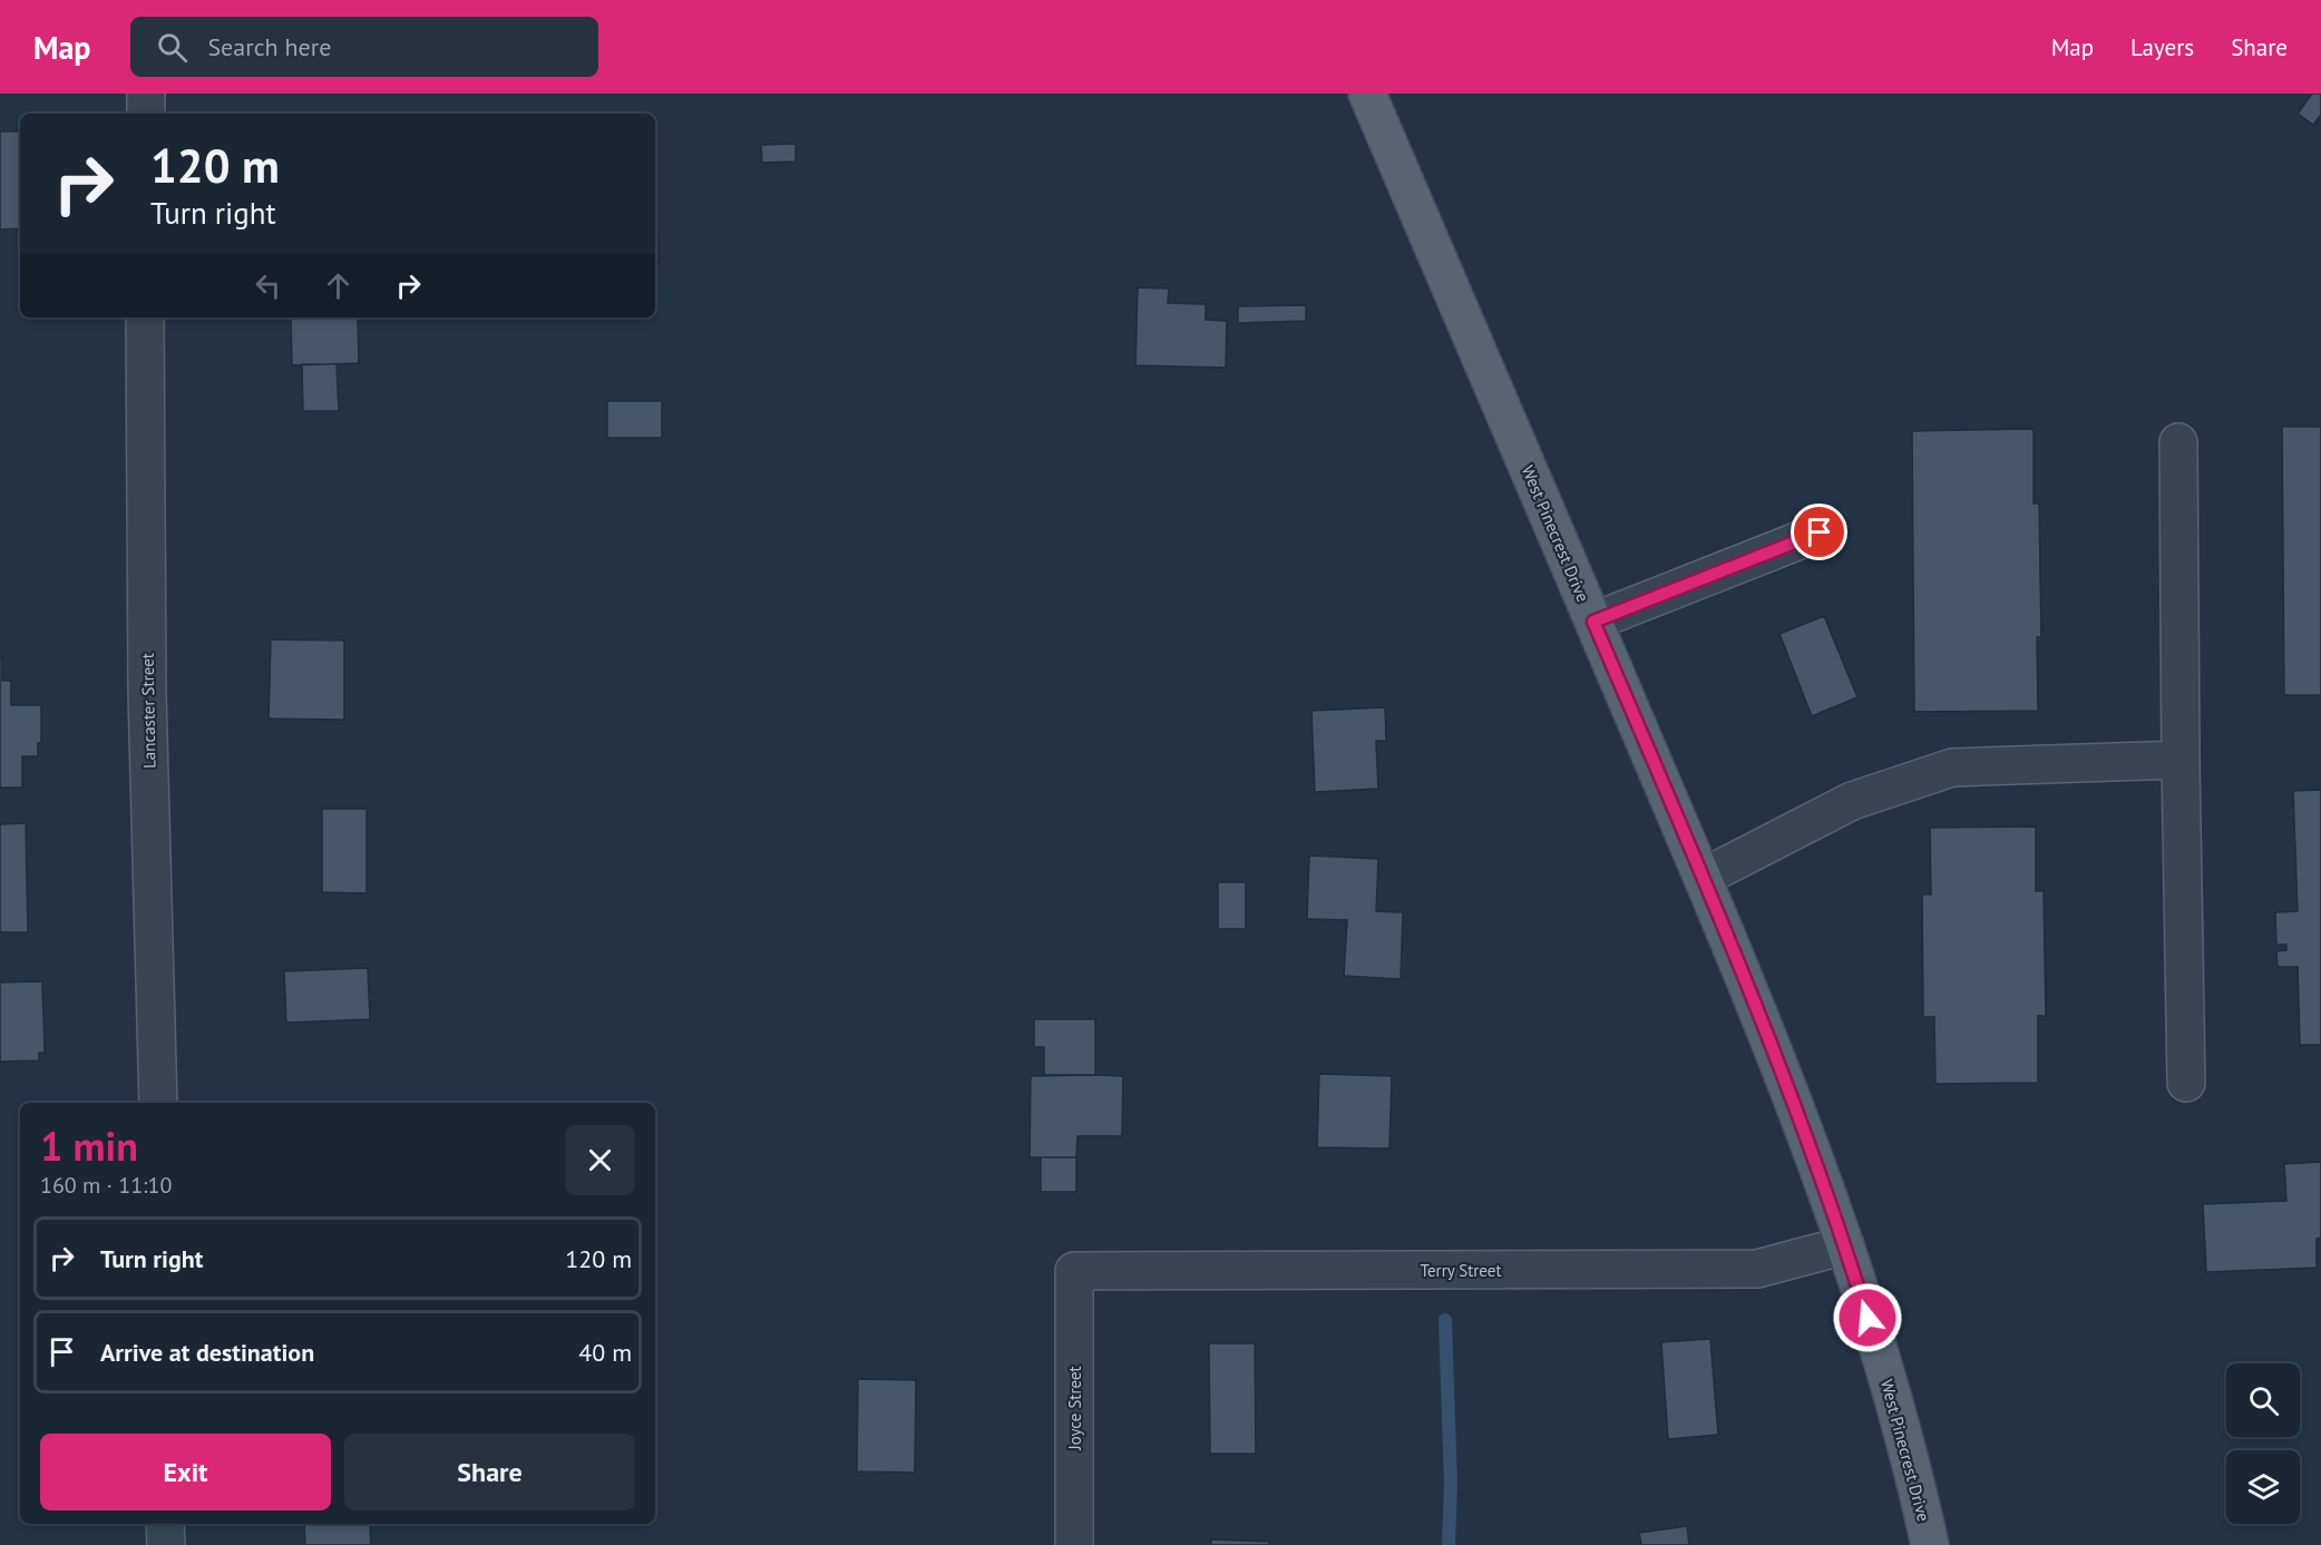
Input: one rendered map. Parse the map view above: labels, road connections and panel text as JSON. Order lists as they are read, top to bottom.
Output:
{
  "streets": {
    "main road": ["West Pinecrest Drive"],
    "street": ["Lancaster Street", "Terry Street", "Joyce Street"]
  },
  "crossings": [
    ["West Pinecrest Drive", "Terry Street"],
    ["Terry Street", "Joyce Street"]
  ],
  "page": {
    "header": "Map",
    "search": "Search here",
    "nav": ["Map", "Layers", "Share"],
    "turn": ["120 m", "Turn right"],
    "heading": ["1 min", "160 m · 11:10"],
    "list": [
      {
        "name": "Turn right",
        "value": "120 m"
      },
      {
        "name": "Arrive at destination",
        "value": "40 m"
      }
    ],
    "buttons": ["Exit", "Share"]
  }
}
